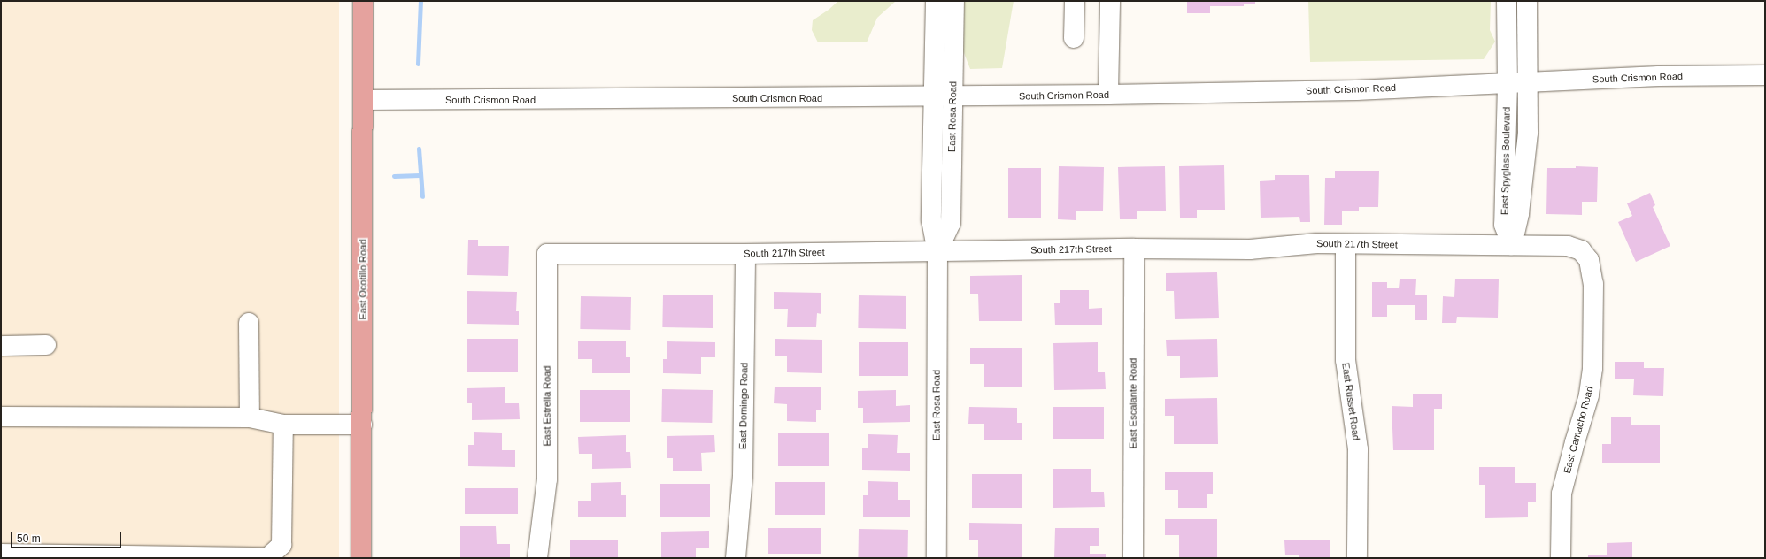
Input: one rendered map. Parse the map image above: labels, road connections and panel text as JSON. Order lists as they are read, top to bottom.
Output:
{
  "streets": {
    "main road": ["East Ocotillo Road"],
    "street": [
      "South Crismon Road",
      "East Rosa Road",
      "East Spyglass Boulevard",
      "South 217th Street",
      "East Russet Road",
      "East Escalante Road",
      "East Estrella Road",
      "East Domingo Road",
      "East Camacho Road"
    ]
  },
  "crossings": [
    ["South Crismon Road", "East Rosa Road"],
    ["South Crismon Road", "East Spyglass Boulevard"],
    ["South Crismon Road", "East Ocotillo Road"],
    ["East Rosa Road", "South 217th Street"],
    ["East Spyglass Boulevard", "South 217th Street"],
    ["South 217th Street", "East Russet Road"],
    ["South 217th Street", "East Escalante Road"],
    ["South 217th Street", "East Estrella Road"],
    ["South 217th Street", "East Domingo Road"],
    ["South 217th Street", "East Camacho Road"]
  ],
  "scale_bar": "50 m"
}
